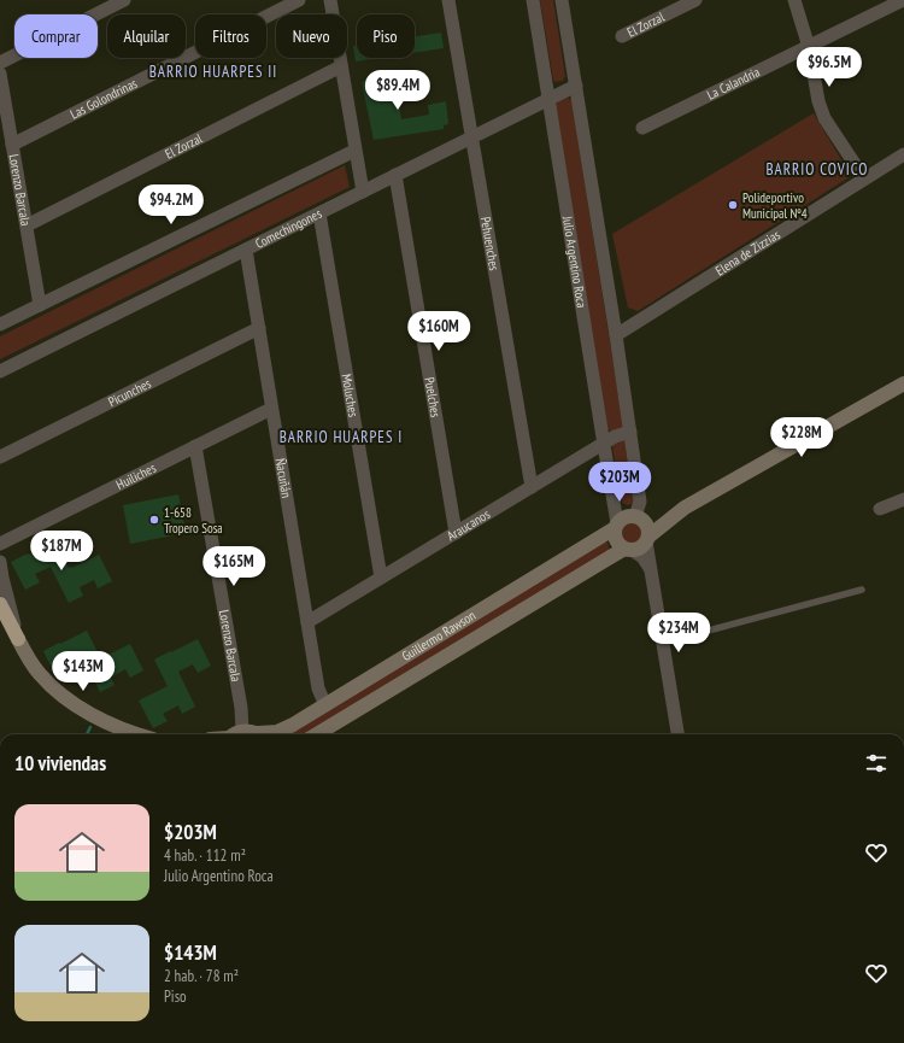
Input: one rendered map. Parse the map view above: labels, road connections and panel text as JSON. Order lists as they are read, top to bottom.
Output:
{
  "streets": {
    "main road": ["Guillermo Rawson"],
    "street": [
      "El Zorzal",
      "La Calandria",
      "Las Golondrinas",
      "Lorenzo Barcala",
      "Comechingones",
      "Pehuenches",
      "Elena de Zizzias",
      "Julio Argentino Roca",
      "Picunches",
      "Moluches",
      "Puelches",
      "Huiliches",
      "Ñacuñán",
      "Araucanos"
    ]
  },
  "crossings": [
    ["El Zorzal", "Lorenzo Barcala"],
    ["Las Golondrinas", "Lorenzo Barcala"],
    ["Lorenzo Barcala", "Huiliches"],
    ["Lorenzo Barcala", "Guillermo Rawson"],
    ["Comechingones", "Pehuenches"],
    ["Comechingones", "Julio Argentino Roca"],
    ["Comechingones", "Moluches"],
    ["Comechingones", "Puelches"],
    ["Comechingones", "Ñacuñán"],
    ["Pehuenches", "Araucanos"],
    ["Julio Argentino Roca", "Araucanos"],
    ["Julio Argentino Roca", "Guillermo Rawson"],
    ["Picunches", "Ñacuñán"],
    ["Moluches", "Araucanos"],
    ["Puelches", "Araucanos"],
    ["Huiliches", "Ñacuñán"],
    ["Ñacuñán", "Araucanos"],
    ["Ñacuñán", "Guillermo Rawson"]
  ],
  "districts": ["BARRIO HUARPES II", "BARRIO COVICO", "BARRIO HUARPES I"],
  "places": ["Polideportivo Municipal Nº4", "1-658 Tropero Sosa"],
  "page": {
    "chip": [
      "Comprar",
      "Alquilar",
      "Filtros",
      "Nuevo",
      "Piso"
    ],
    "price": [
      "$96.5M",
      "$89.4M",
      "$94.2M",
      "$160M",
      "$228M",
      "$203M",
      "$187M",
      "$165M",
      "$234M",
      "$143M"
    ],
    "heading": "10 viviendas",
    "list": [
      {
        "name": "$203M",
        "note": "4 hab. · 112 m² · Julio Argentino Roca"
      },
      {
        "name": "$143M",
        "note": "2 hab. · 78 m² · Piso"
      }
    ]
  }
}
